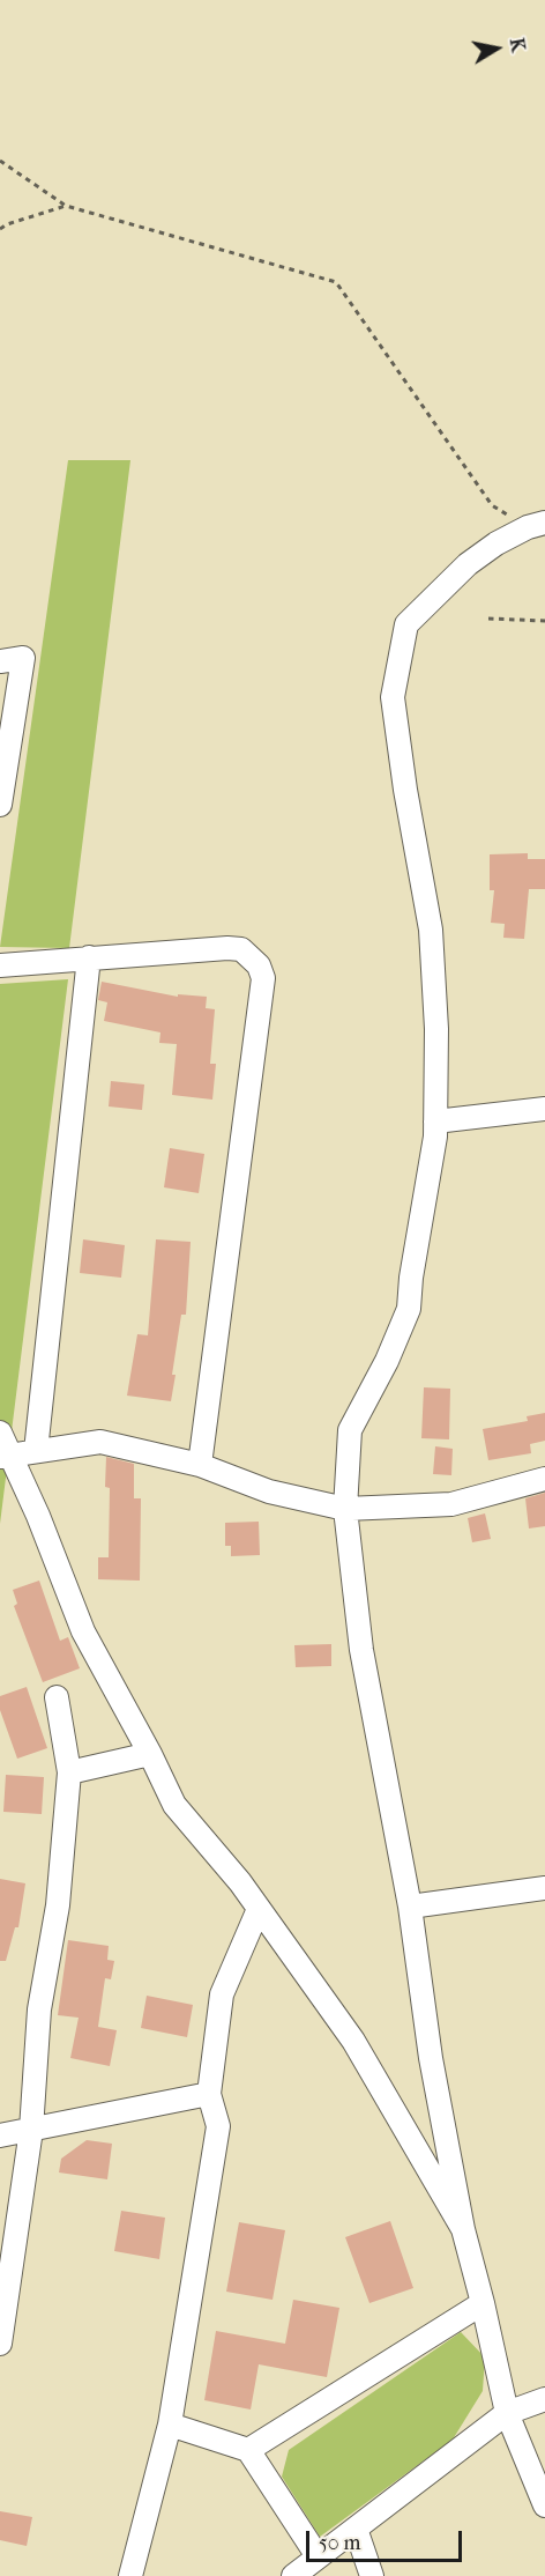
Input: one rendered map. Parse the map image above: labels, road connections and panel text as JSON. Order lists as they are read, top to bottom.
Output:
{
  "scale_bar": "50 m",
  "north": "right"
}
